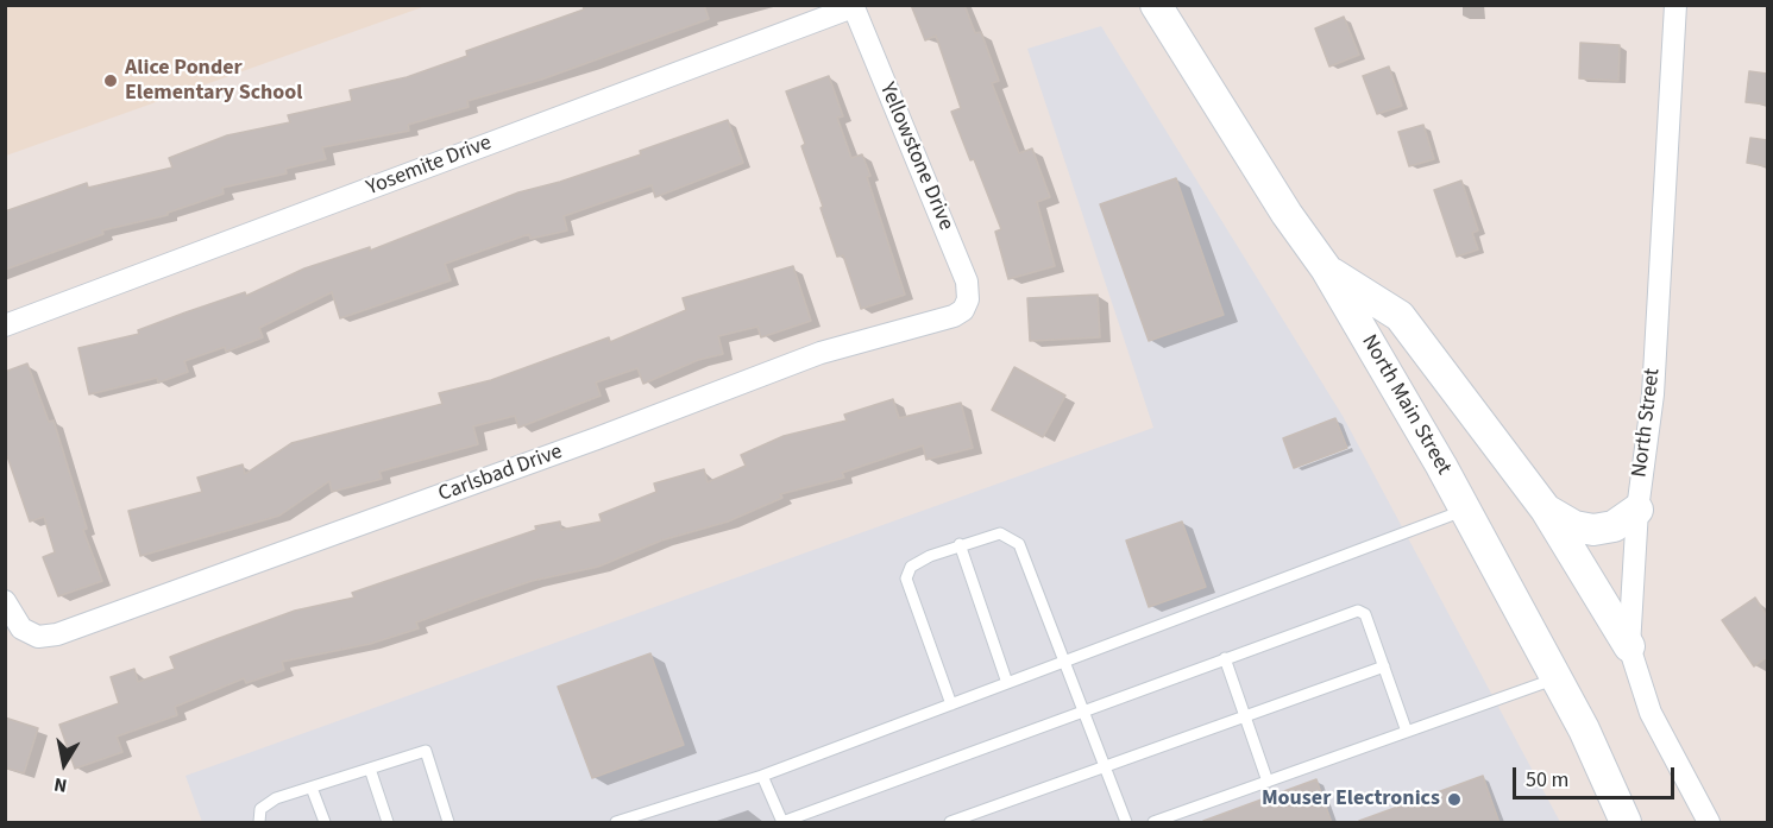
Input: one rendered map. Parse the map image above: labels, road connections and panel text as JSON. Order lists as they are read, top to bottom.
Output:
{
  "streets": {
    "main road": ["North Main Street"],
    "street": [
      "Yellowstone Drive",
      "Yosemite Drive",
      "North Street",
      "Carlsbad Drive"
    ]
  },
  "crossings": [
    ["Yellowstone Drive", "Yosemite Drive"],
    ["Yellowstone Drive", "Carlsbad Drive"]
  ],
  "places": ["Alice Ponder Elementary School", "Mouser Electronics"],
  "scale_bar": "50 m",
  "north": "bottom"
}
